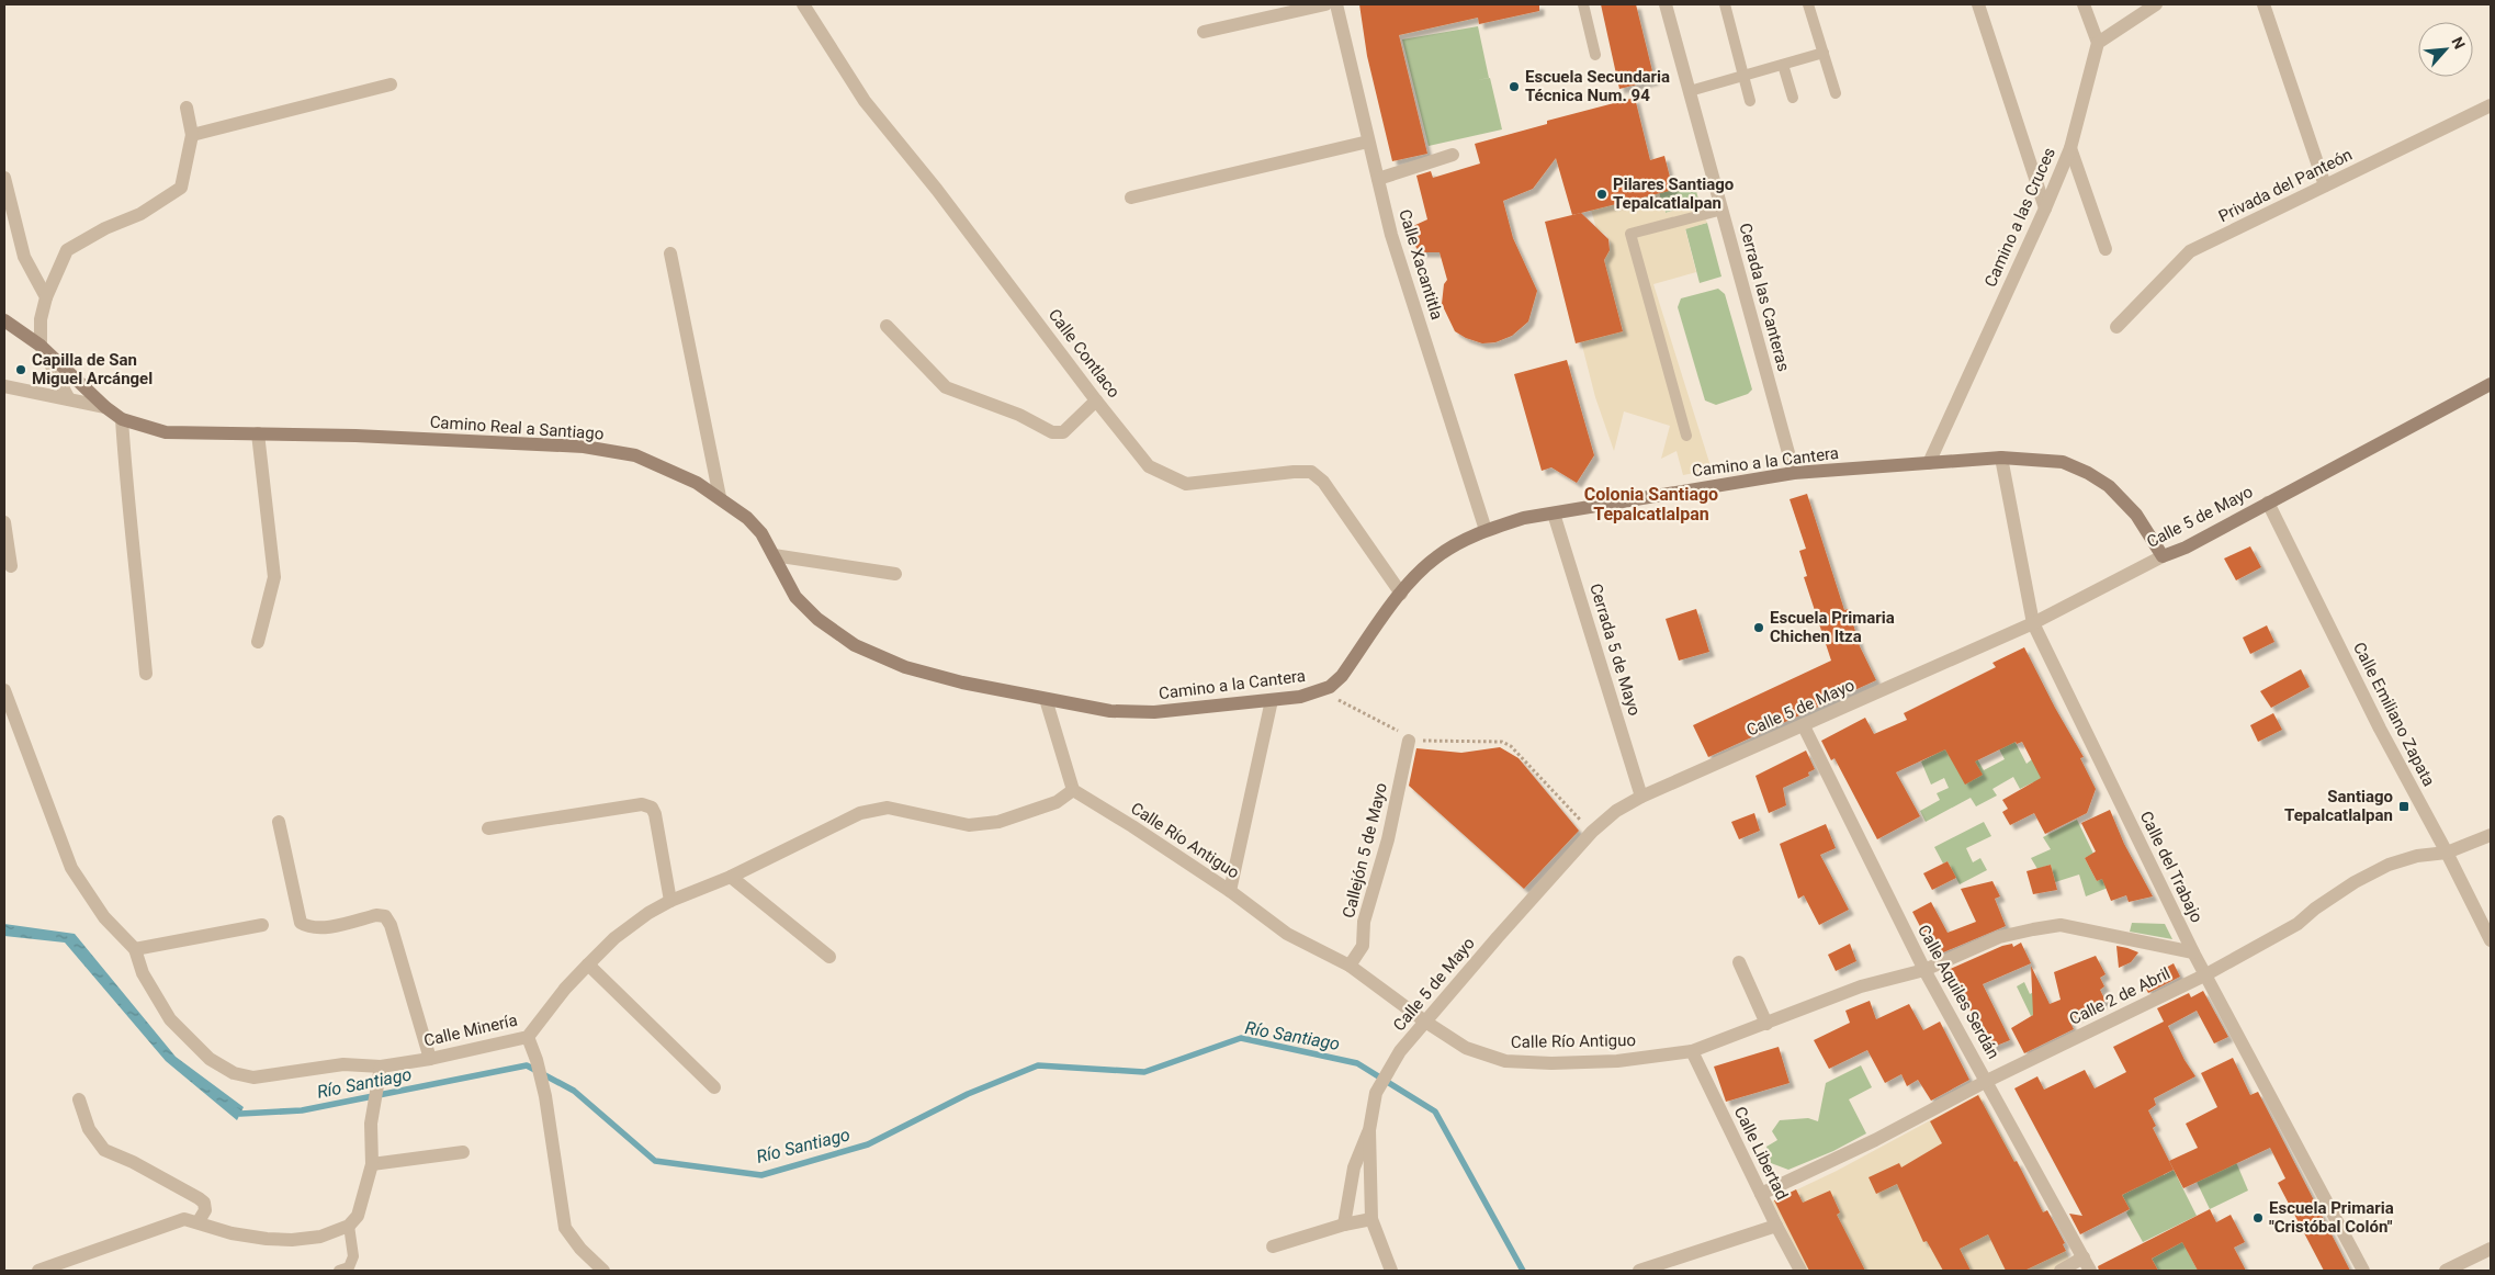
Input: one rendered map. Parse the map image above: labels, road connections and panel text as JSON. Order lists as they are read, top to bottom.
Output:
{
  "streets": {
    "street": [
      "Privada del Panteón",
      "Camino a las Cruces",
      "Calle Xacantitla",
      "Cerrada las Canteras",
      "Calle Contlaco",
      "Camino Real a Santiago",
      "Camino a la Cantera",
      "Calle 5 de Mayo",
      "Cerrada 5 de Mayo",
      "Calle Emiliano Zapata",
      "Calle Río Antiguo",
      "Callejón 5 de Mayo",
      "Calle del Trabajo",
      "Calle Aquiles Serdán",
      "Calle 2 de Abril",
      "Calle Minería",
      "Calle Libertad"
    ]
  },
  "crossings": [
    ["Camino a las Cruces", "Camino a la Cantera"],
    ["Calle Xacantitla", "Camino a la Cantera"],
    ["Cerrada las Canteras", "Camino a la Cantera"],
    ["Calle Contlaco", "Camino a la Cantera"],
    ["Camino Real a Santiago", "Camino a la Cantera"],
    ["Camino a la Cantera", "Calle 5 de Mayo"],
    ["Camino a la Cantera", "Cerrada 5 de Mayo"],
    ["Camino a la Cantera", "Calle del Trabajo"],
    ["Calle 5 de Mayo", "Cerrada 5 de Mayo"],
    ["Calle 5 de Mayo", "Calle Emiliano Zapata"],
    ["Calle 5 de Mayo", "Calle Río Antiguo"],
    ["Calle 5 de Mayo", "Calle del Trabajo"],
    ["Calle 5 de Mayo", "Calle Aquiles Serdán"],
    ["Calle Emiliano Zapata", "Calle 2 de Abril"],
    ["Calle Río Antiguo", "Callejón 5 de Mayo"],
    ["Calle Río Antiguo", "Calle del Trabajo"],
    ["Calle Río Antiguo", "Calle Aquiles Serdán"],
    ["Calle Río Antiguo", "Calle Minería"],
    ["Calle Río Antiguo", "Calle Libertad"],
    ["Calle del Trabajo", "Calle 2 de Abril"],
    ["Calle Aquiles Serdán", "Calle 2 de Abril"],
    ["Calle 2 de Abril", "Calle Libertad"]
  ],
  "districts": ["Colonia Santiago Tepalcatlalpan"],
  "water": ["Río Santiago"],
  "places": {
    "other": [
      "Escuela Secundaria Técnica Num. 94",
      "Pilares Santiago Tepalcatlalpan",
      "Capilla de San Miguel Arcángel",
      "Escuela Primaria Chichen Itza",
      "Escuela Primaria \"Cristóbal Colón\""
    ],
    "transit": ["Santiago Tepalcatlalpan"]
  },
  "north": "top right"
}
